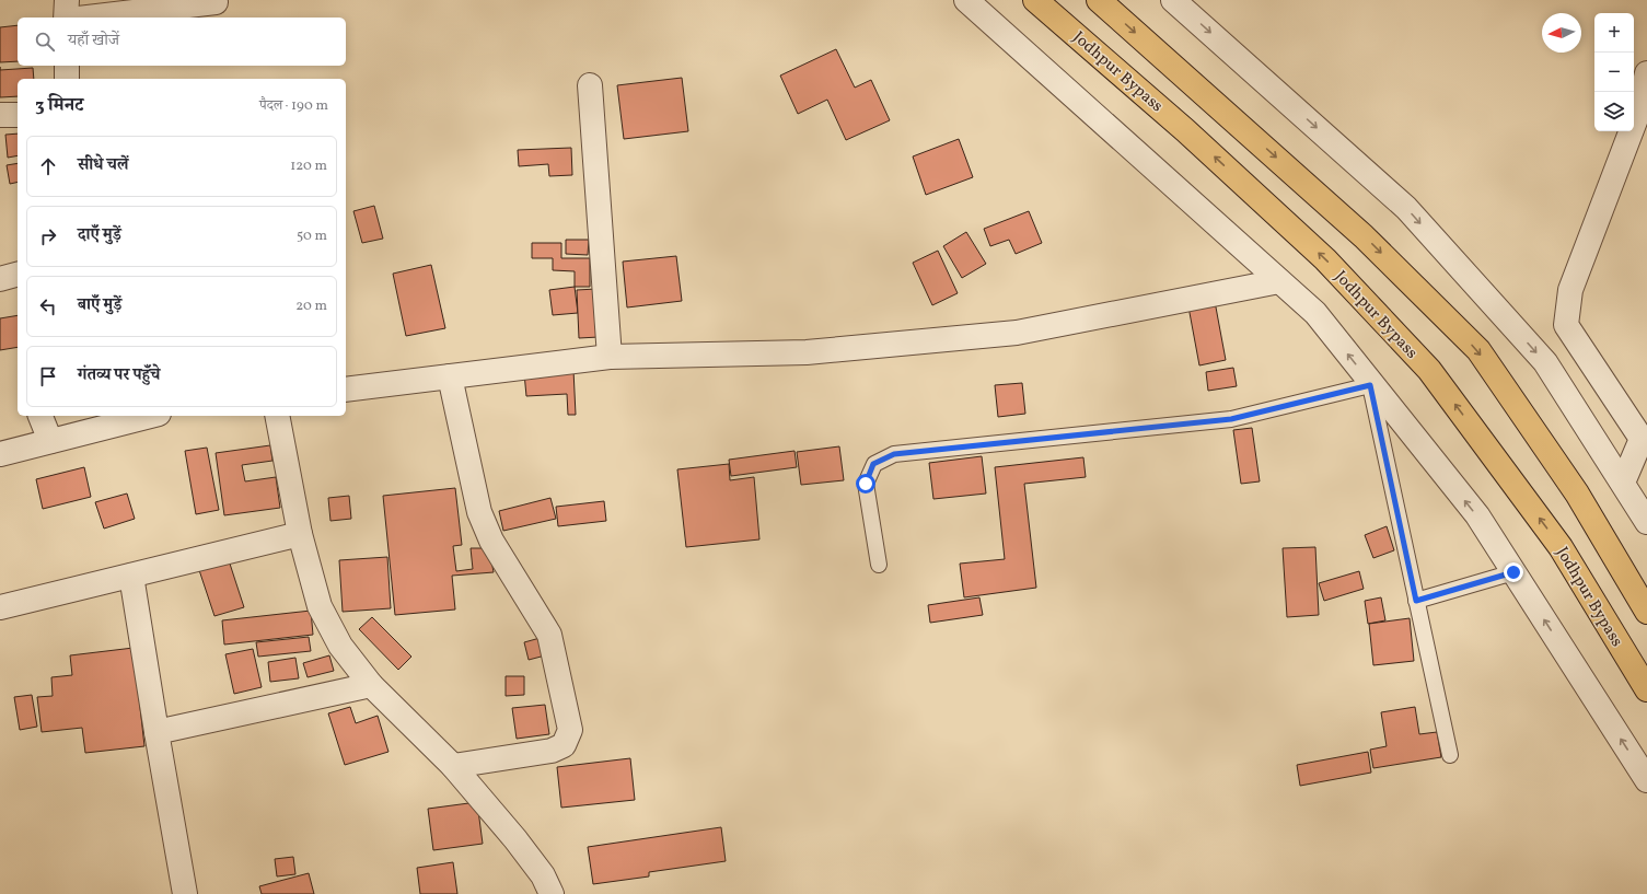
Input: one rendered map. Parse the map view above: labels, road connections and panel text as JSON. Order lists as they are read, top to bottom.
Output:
{
  "streets": {
    "highway": ["Jodhpur Bypass"]
  },
  "north": "left",
  "page": {
    "map_buttons": ["+", "−"],
    "search": "यहाँ खोजें",
    "heading": ["3 मिनट", "पैदल · 190 m"],
    "list": [
      ["सीधे चलें", "120 m"],
      ["दाएँ मुड़ें", "50 m"],
      ["बाएँ मुड़ें", "20 m"],
      "गंतव्य पर पहुँचे"
    ]
  }
}
